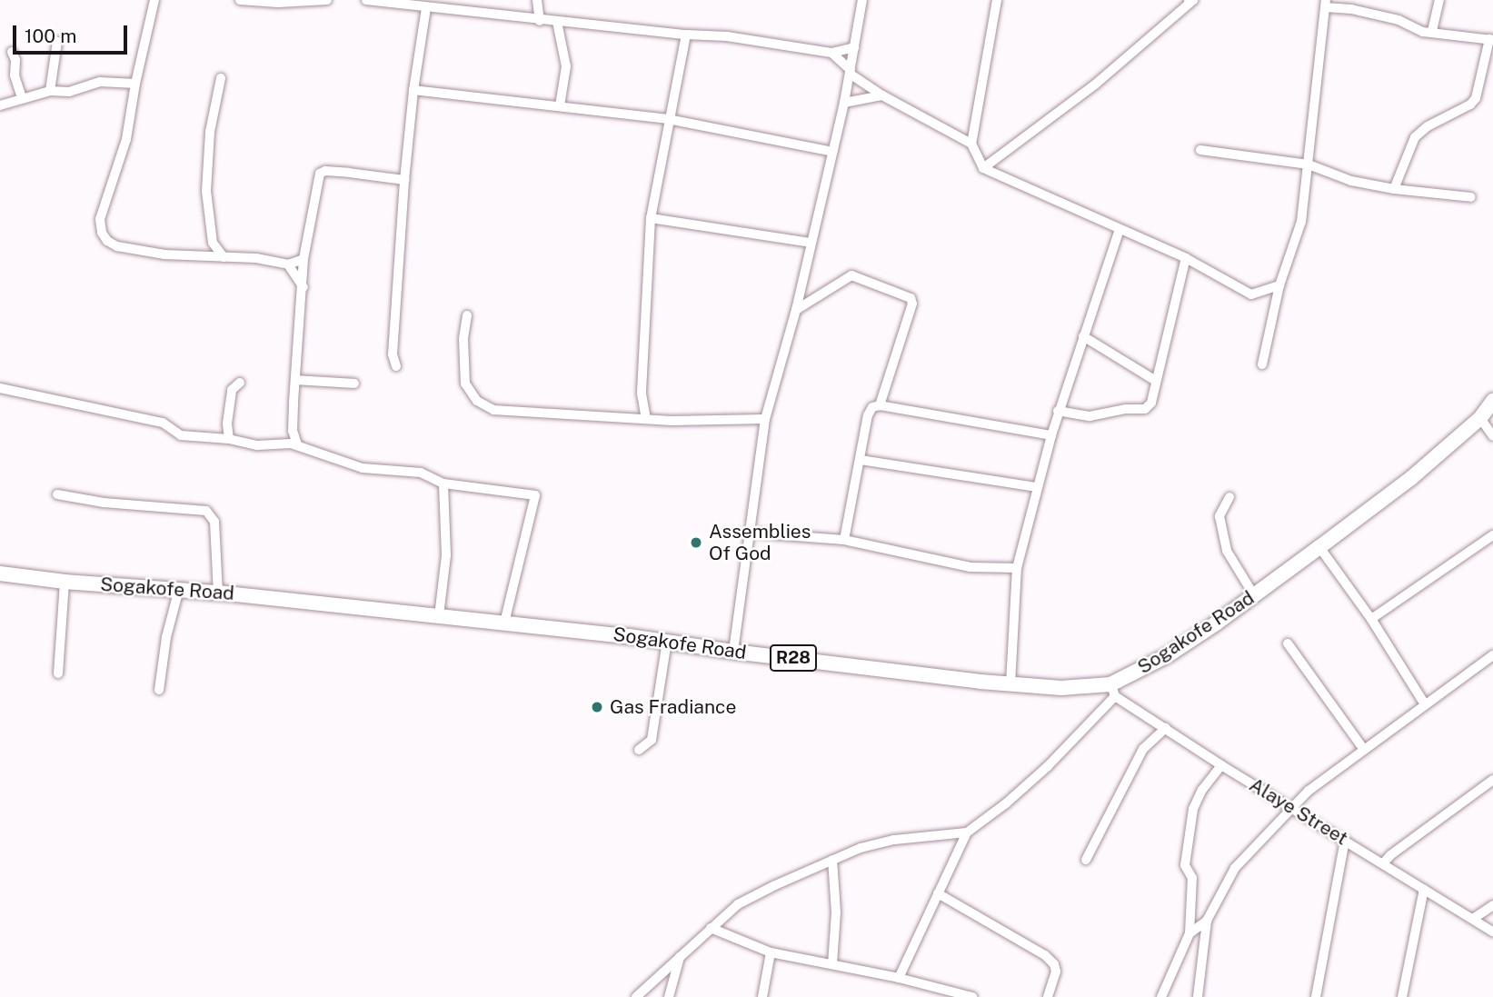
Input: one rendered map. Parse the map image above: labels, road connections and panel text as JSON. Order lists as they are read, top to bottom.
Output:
{
  "streets": {
    "main road": ["Sogakofe Road", "R28"],
    "street": ["Alaye Street"]
  },
  "crossings": [
    ["Sogakofe Road", "Alaye Street"]
  ],
  "places": ["Assemblies Of God", "Gas Fradiance"],
  "scale_bar": "100 m"
}
